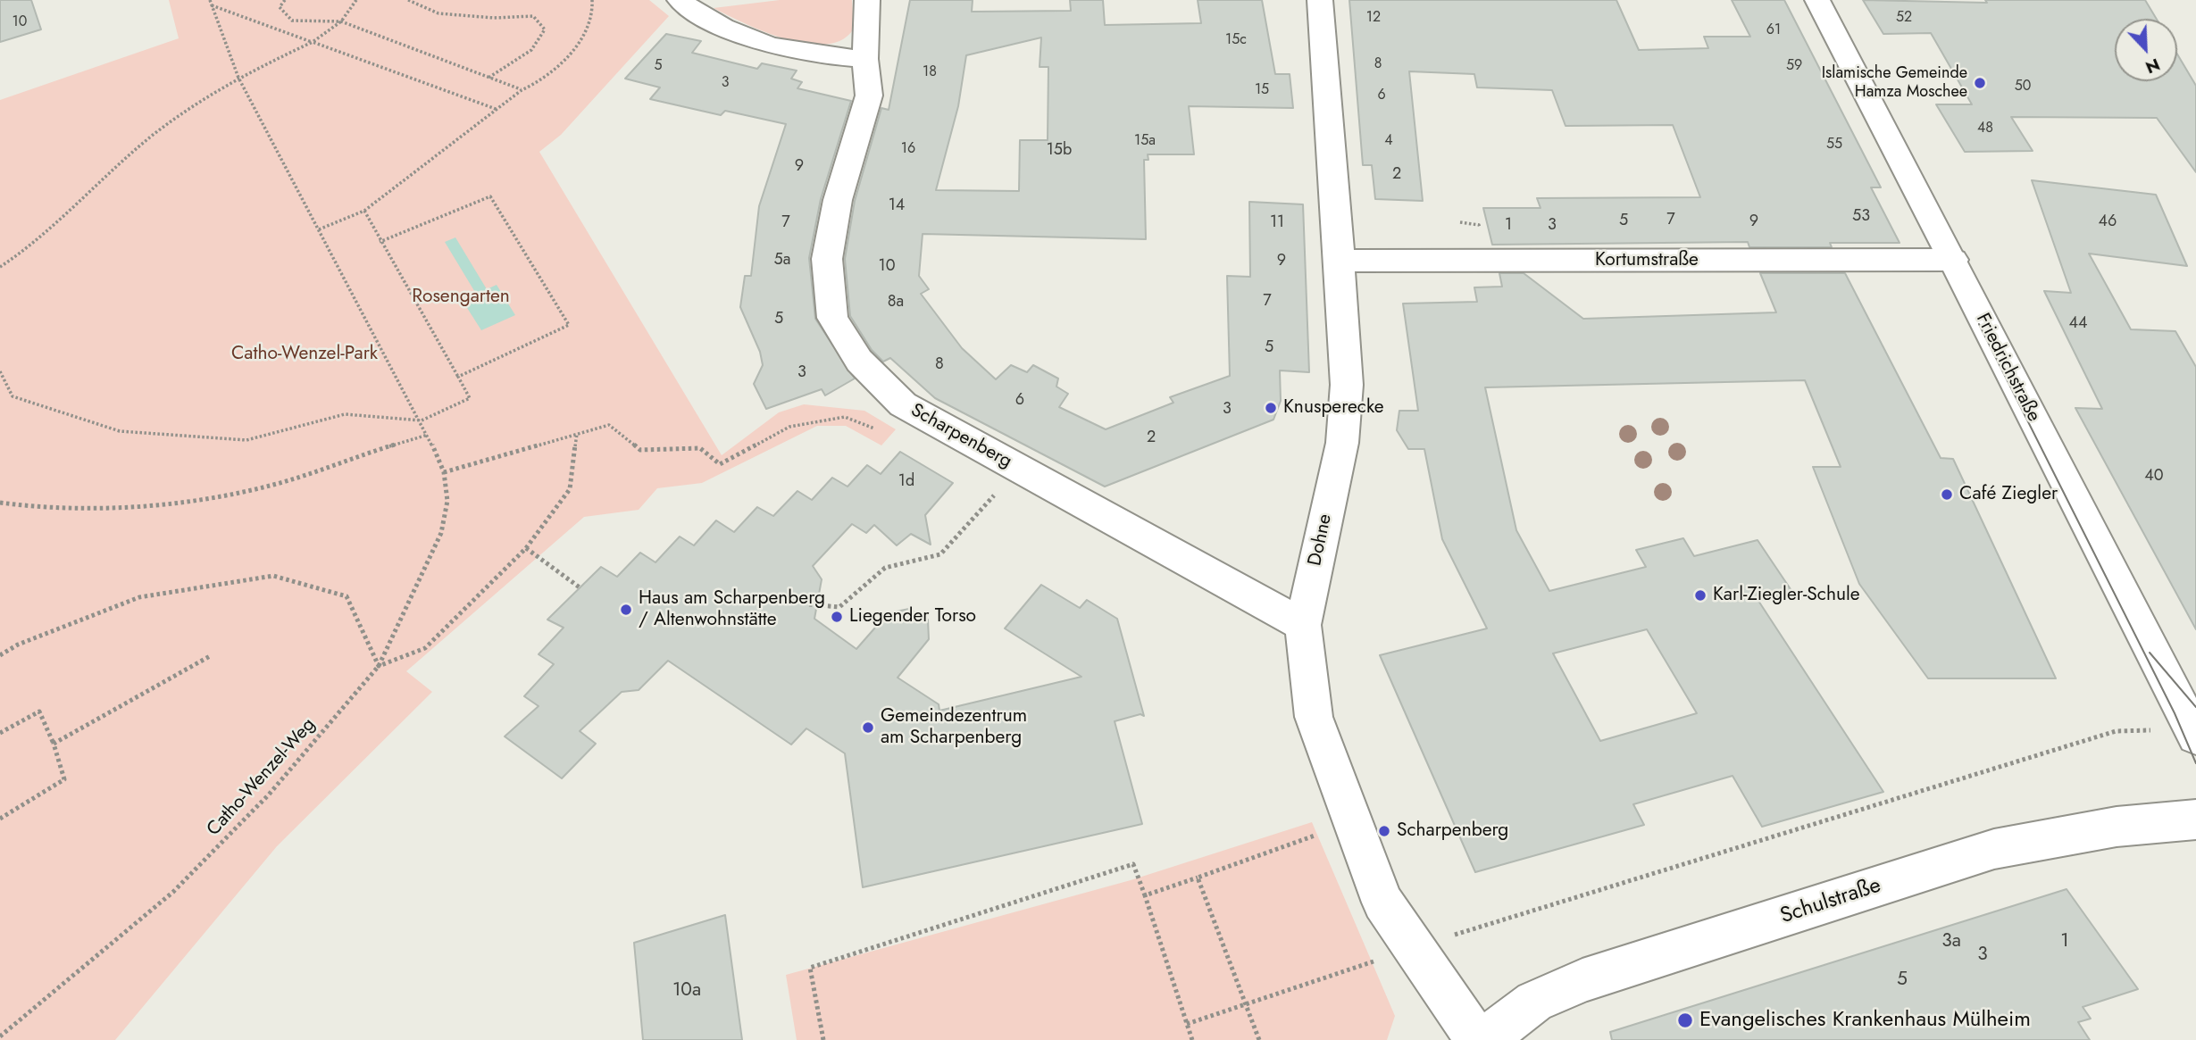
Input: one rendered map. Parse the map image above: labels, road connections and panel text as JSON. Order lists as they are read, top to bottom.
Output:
{
  "streets": {
    "street": [
      "Kortumstraße",
      "Friedrichstraße",
      "Scharpenberg",
      "Dohne",
      "Schulstraße"
    ],
    "path": ["Catho-Wenzel-Weg"]
  },
  "crossings": [
    ["Kortumstraße", "Friedrichstraße"],
    ["Kortumstraße", "Dohne"],
    ["Scharpenberg", "Dohne"]
  ],
  "parks": ["Rosengarten", "Catho-Wenzel-Park"],
  "places": [
    "Islamische Gemeinde Hamza Moschee",
    "Knusperecke",
    "Café Ziegler",
    "Karl-Ziegler-Schule",
    "Haus am Scharpenberg / Altenwohnstätte",
    "Liegender Torso",
    "Gemeindezentrum am Scharpenberg",
    "Scharpenberg",
    "Evangelisches Krankenhaus Mülheim"
  ],
  "house_numbers": [
    "12",
    "52",
    "10",
    "61",
    "15c",
    "8",
    "5",
    "59",
    "18",
    "3",
    "50",
    "15",
    "6",
    "48",
    "15a",
    "4",
    "55",
    "16",
    "15b",
    "9",
    "2",
    "14",
    "53",
    "7",
    "5",
    "9",
    "46",
    "7",
    "11",
    "1",
    "3",
    "5a",
    "9",
    "10",
    "7",
    "8a",
    "5",
    "44",
    "5",
    "8",
    "3",
    "6",
    "3",
    "2",
    "40",
    "1d",
    "3a",
    "1",
    "3",
    "5",
    "10a"
  ],
  "north": "bottom right"
}
